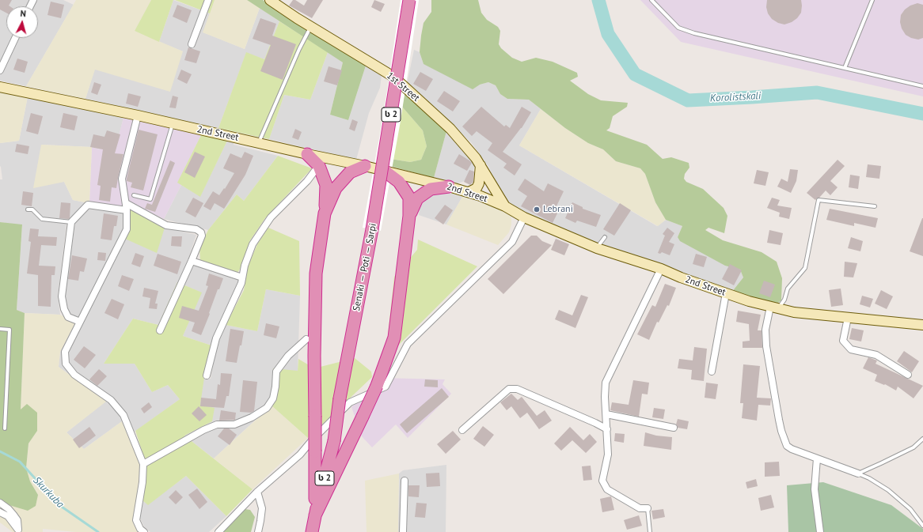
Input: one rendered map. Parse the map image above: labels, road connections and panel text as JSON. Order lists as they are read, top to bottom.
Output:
{
  "streets": {
    "highway": ["ს 2", "Senaki — Poti — Sarpi"],
    "street": ["1st Street", "2nd Street"]
  },
  "crossings": [
    ["1st Street", "2nd Street"]
  ],
  "water": ["Korolistskali", "Skurkuba"],
  "places": ["Lebrani"],
  "north": "top"
}
